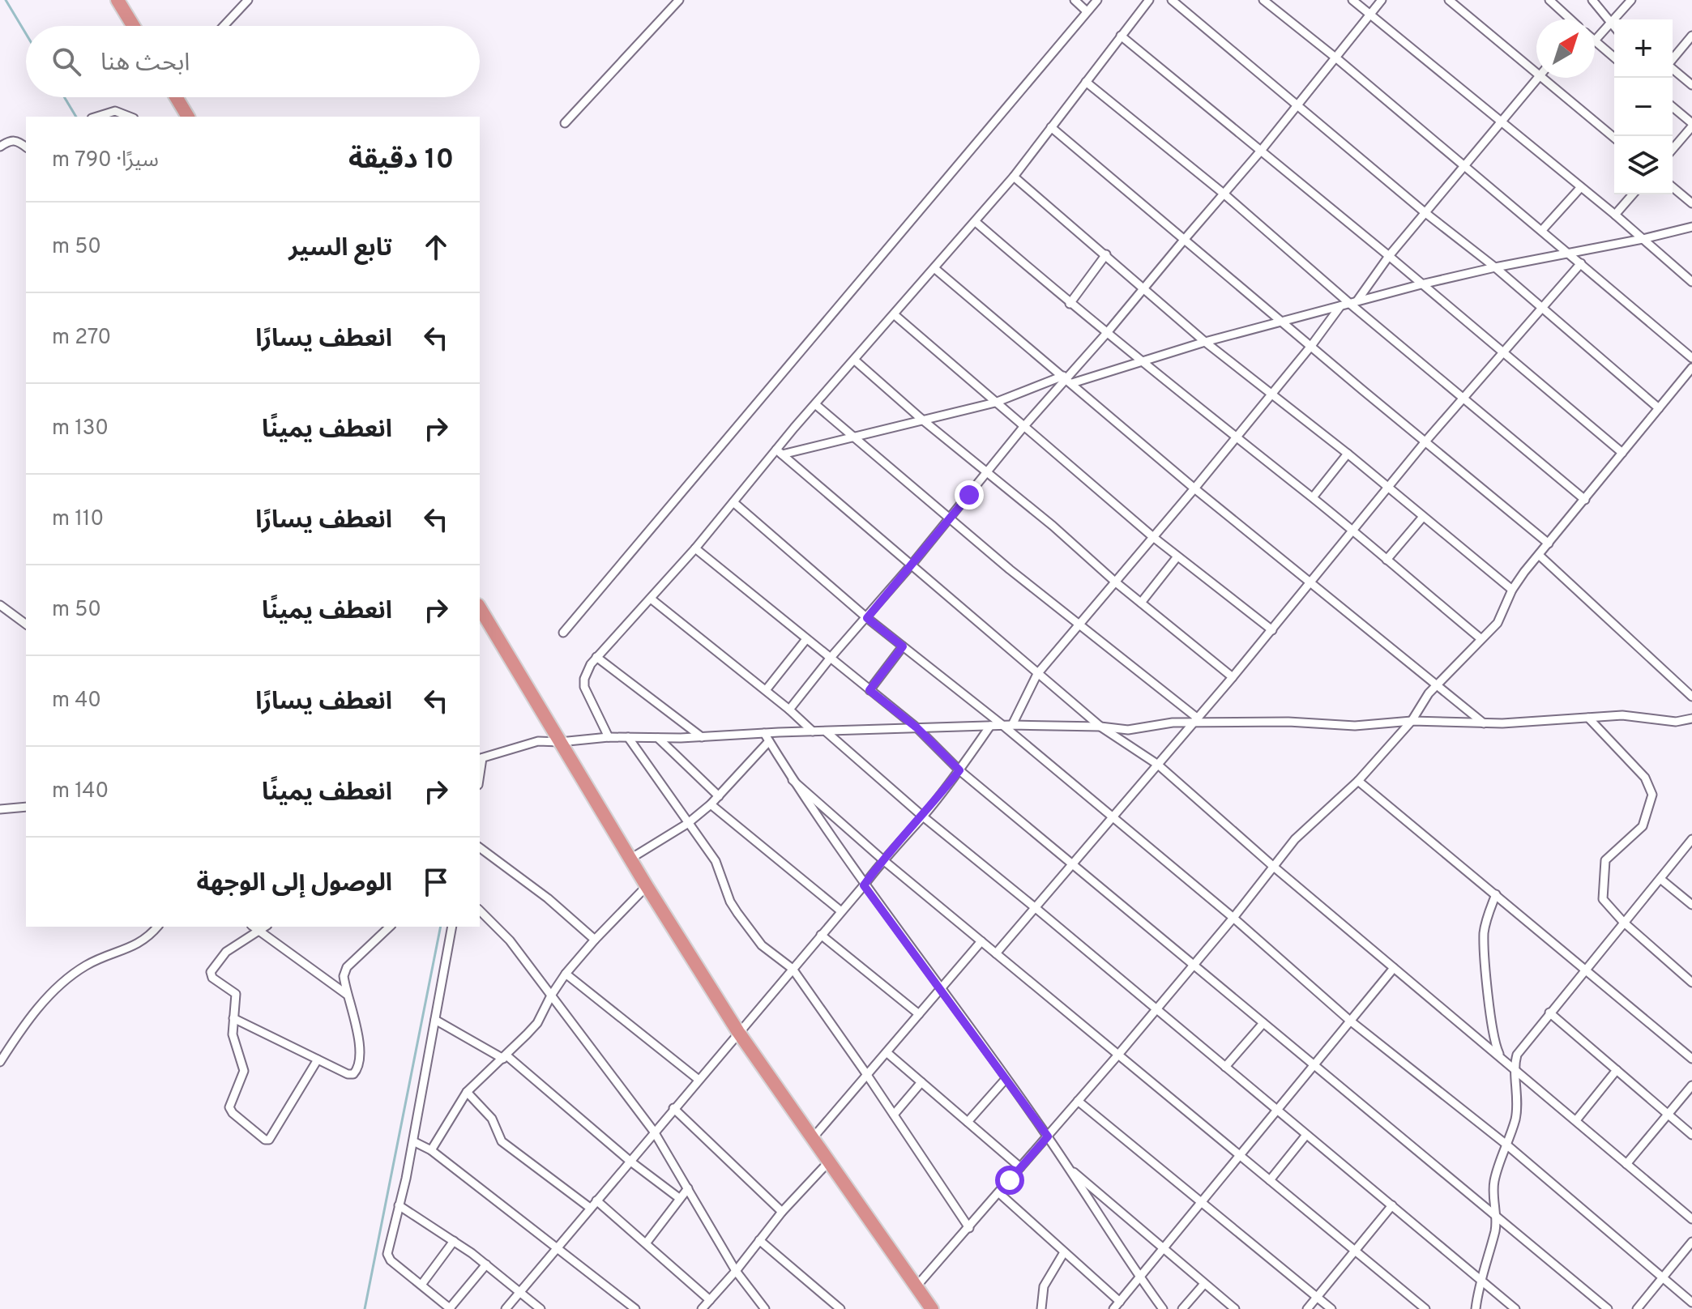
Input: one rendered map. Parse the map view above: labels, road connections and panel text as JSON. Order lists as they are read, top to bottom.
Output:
{
  "north": "top right",
  "page": {
    "map_buttons": ["+", "−"],
    "search": "ابحث هنا",
    "heading": ["10 دقيقة", "سيرًا · 790 m"],
    "list": [
      ["تابع السير", "50 m"],
      ["انعطف يسارًا", "270 m"],
      ["انعطف يمينًا", "130 m"],
      ["انعطف يسارًا", "110 m"],
      ["انعطف يمينًا", "50 m"],
      ["انعطف يسارًا", "40 m"],
      ["انعطف يمينًا", "140 m"],
      "الوصول إلى الوجهة"
    ]
  }
}
